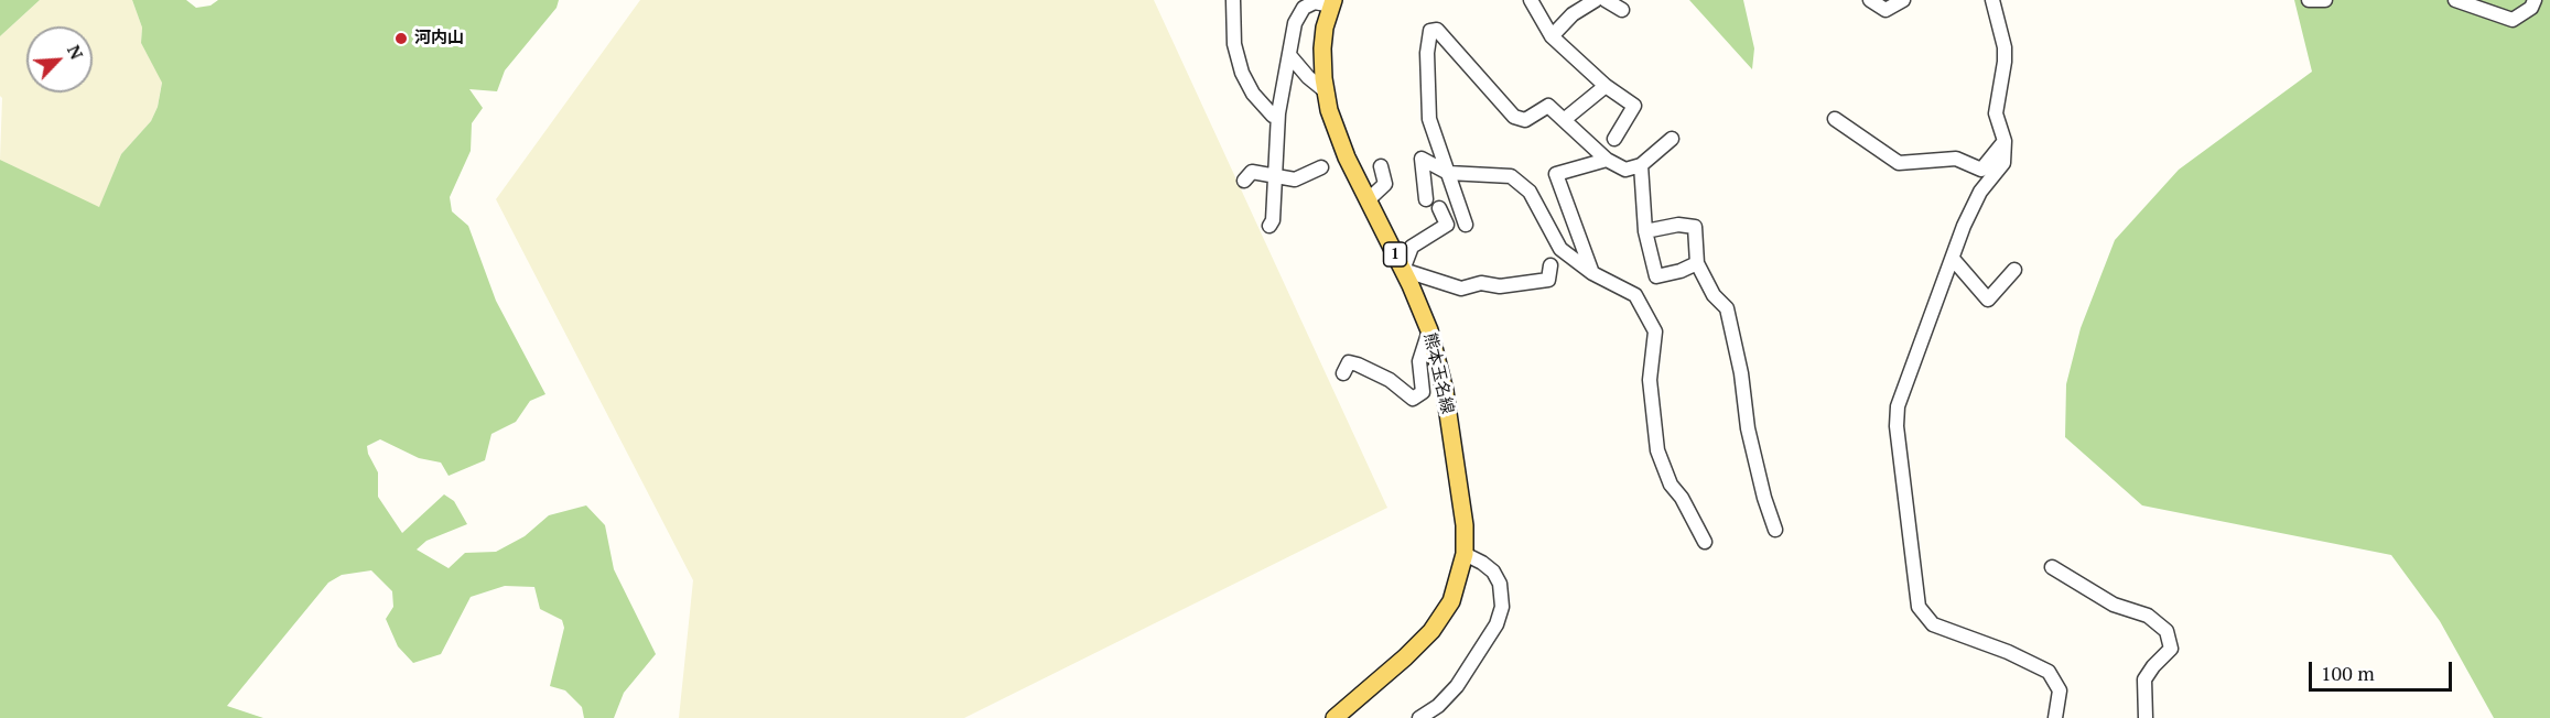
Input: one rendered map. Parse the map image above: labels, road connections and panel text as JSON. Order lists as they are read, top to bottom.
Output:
{
  "streets": {
    "main road": ["1", "熊本玉名線"]
  },
  "places": ["河内山"],
  "scale_bar": "100 m",
  "north": "top right"
}
